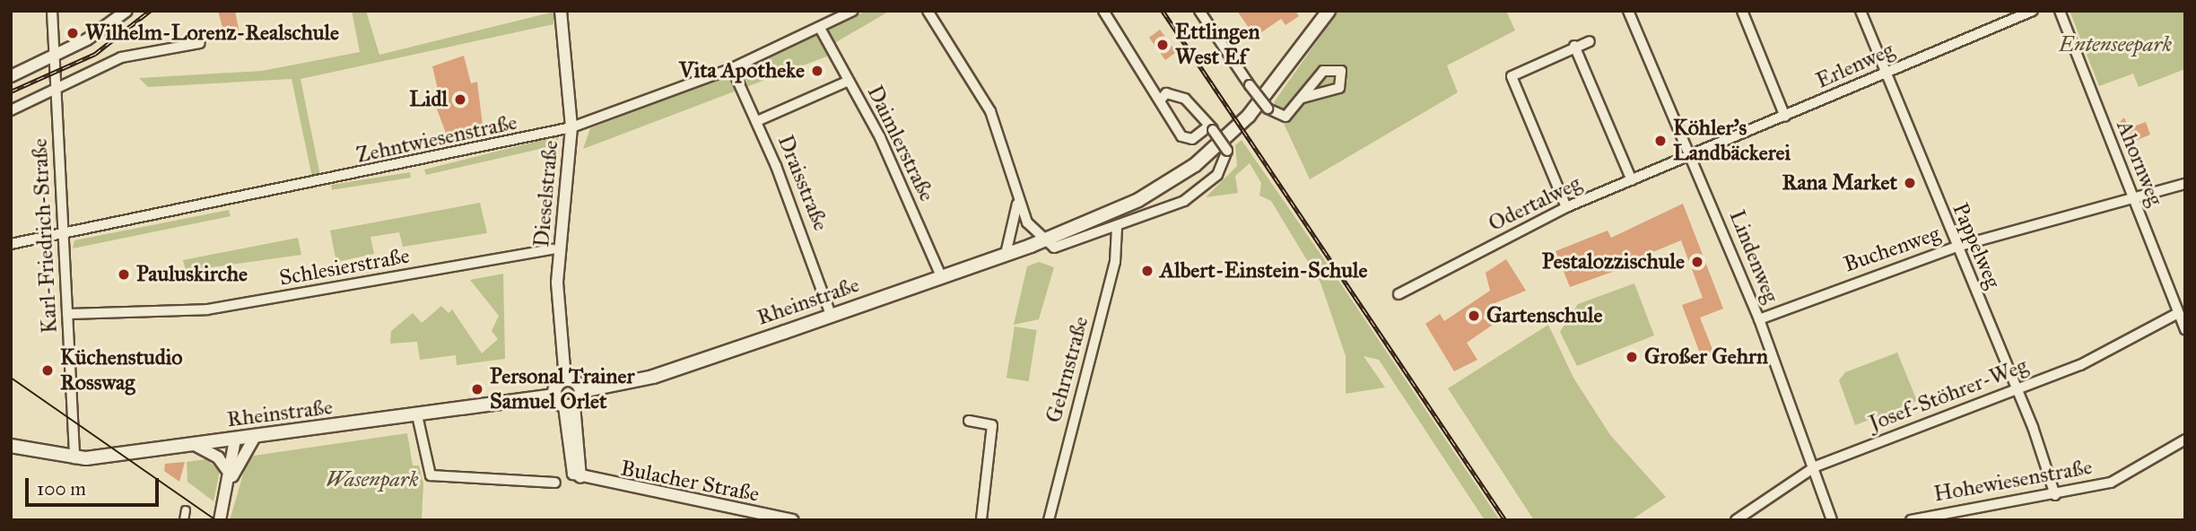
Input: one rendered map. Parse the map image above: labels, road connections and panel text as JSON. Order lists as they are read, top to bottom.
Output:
{
  "streets": {
    "main road": ["Rheinstraße"],
    "street": [
      "Erlenweg",
      "Zehntwiesenstraße",
      "Daimlerstraße",
      "Ahornweg",
      "Draisstraße",
      "Dieselstraße",
      "Odertalweg",
      "Karl-Friedrich-Straße",
      "Pappelweg",
      "Buchenweg",
      "Lindenweg",
      "Schlesierstraße",
      "Gehrnstraße",
      "Josef-Stöhrer-Weg",
      "Hohewiesenstraße",
      "Bulacher Straße"
    ]
  },
  "crossings": [
    ["Erlenweg", "Odertalweg"],
    ["Erlenweg", "Pappelweg"],
    ["Erlenweg", "Lindenweg"],
    ["Zehntwiesenstraße", "Daimlerstraße"],
    ["Zehntwiesenstraße", "Draisstraße"],
    ["Zehntwiesenstraße", "Dieselstraße"],
    ["Zehntwiesenstraße", "Karl-Friedrich-Straße"],
    ["Daimlerstraße", "Rheinstraße"],
    ["Ahornweg", "Buchenweg"],
    ["Ahornweg", "Josef-Stöhrer-Weg"],
    ["Draisstraße", "Rheinstraße"],
    ["Odertalweg", "Lindenweg"],
    ["Karl-Friedrich-Straße", "Schlesierstraße"],
    ["Karl-Friedrich-Straße", "Rheinstraße"],
    ["Pappelweg", "Buchenweg"],
    ["Pappelweg", "Josef-Stöhrer-Weg"],
    ["Pappelweg", "Hohewiesenstraße"],
    ["Buchenweg", "Lindenweg"],
    ["Lindenweg", "Josef-Stöhrer-Weg"],
    ["Rheinstraße", "Gehrnstraße"]
  ],
  "parks": ["Entenseepark", "Wasenpark"],
  "places": [
    "Wilhelm-Lorenz-Realschule",
    "Ettlingen West Ef",
    "Vita Apotheke",
    "Lidl",
    "Köhler's Landbäckerei",
    "Rana Market",
    "Pestalozzischule",
    "Albert-Einstein-Schule",
    "Pauluskirche",
    "Gartenschule",
    "Großer Gehrn",
    "Küchenstudio Rosswag",
    "Personal Trainer Samuel Orlet"
  ],
  "scale_bar": "100 m"
}
